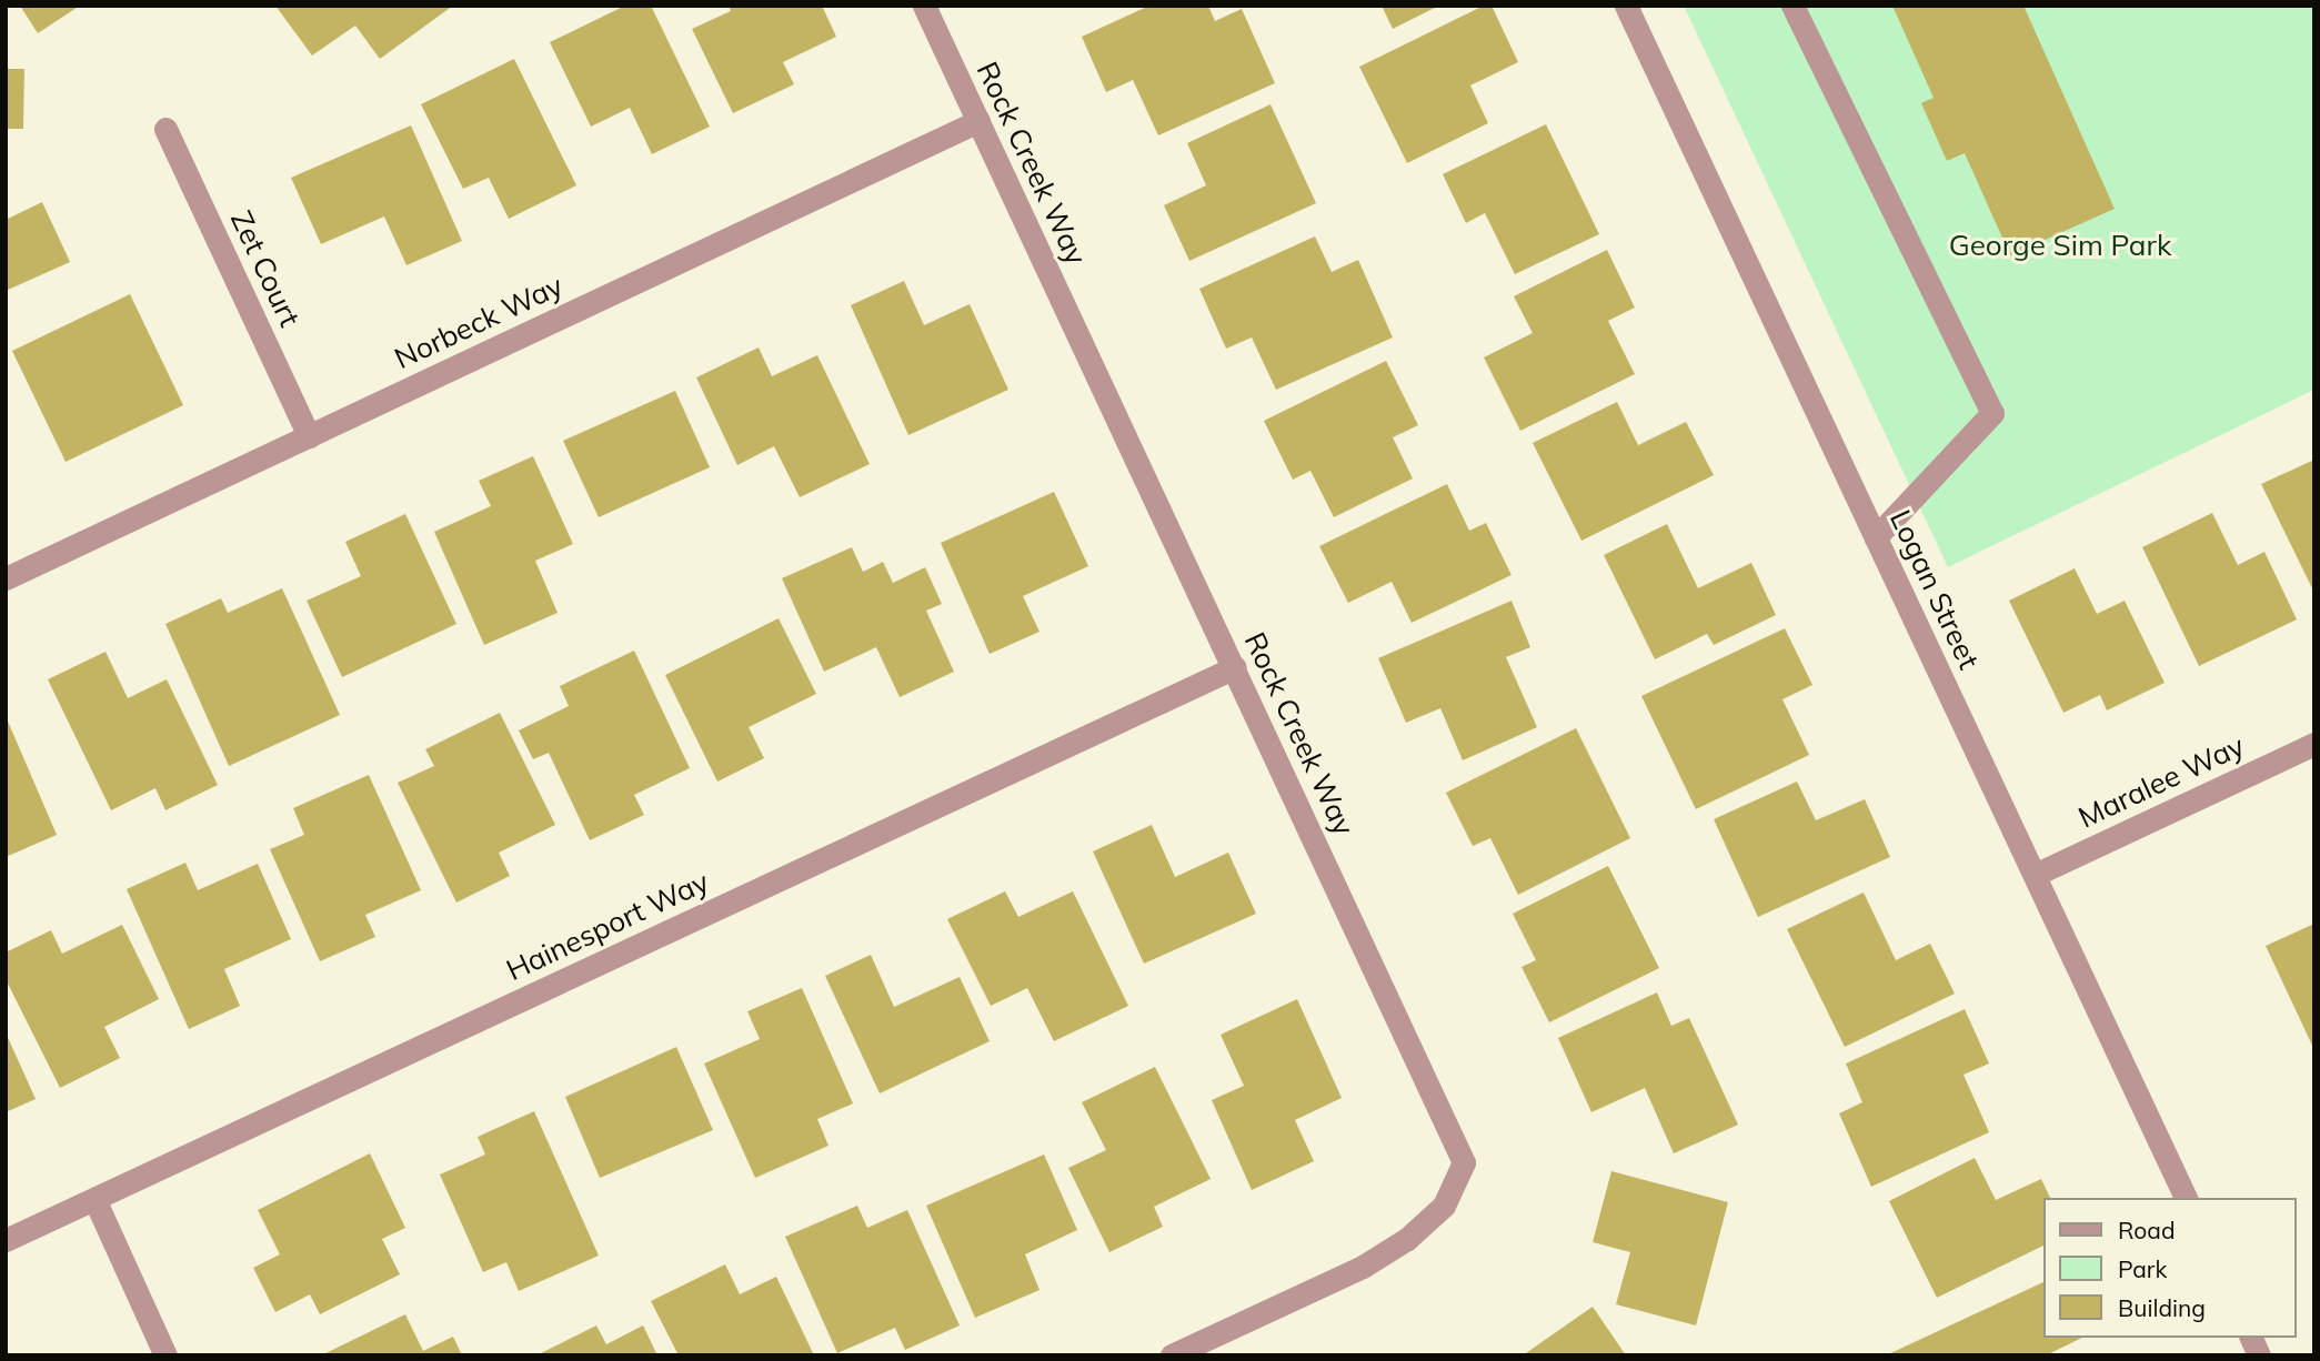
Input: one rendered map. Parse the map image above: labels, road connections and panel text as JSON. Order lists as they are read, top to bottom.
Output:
{
  "streets": {
    "street": [
      "Rock Creek Way",
      "Zet Court",
      "Norbeck Way",
      "Logan Street",
      "Maralee Way",
      "Hainesport Way"
    ]
  },
  "crossings": [
    ["Rock Creek Way", "Norbeck Way"],
    ["Rock Creek Way", "Hainesport Way"],
    ["Zet Court", "Norbeck Way"],
    ["Logan Street", "Maralee Way"]
  ],
  "parks": ["George Sim Park"],
  "legend": ["Road", "Park", "Building"]
}
